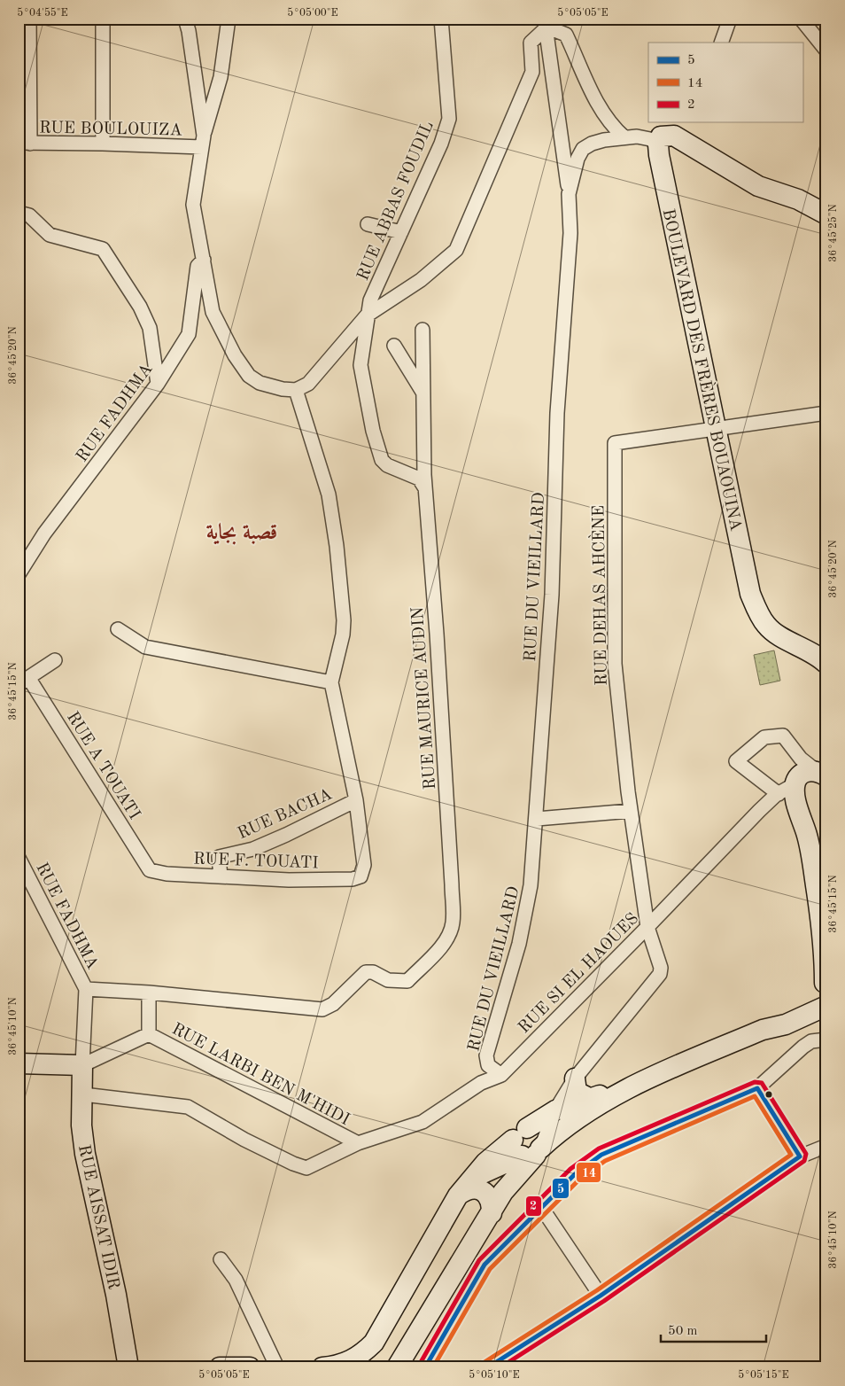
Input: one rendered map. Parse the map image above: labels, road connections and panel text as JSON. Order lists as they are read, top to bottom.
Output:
{
  "streets": {
    "main road": ["BOULEVARD DES FRÈRES BOUAOUINA", "RUE AISSAT IDIR"],
    "street": [
      "RUE BOULOUIZA",
      "RUE ABBAS FOUDIL",
      "RUE FADHMA",
      "RUE DU VIEILLARD",
      "RUE DEHAS AHCÈNE",
      "RUE MAURICE AUDIN",
      "RUE A TOUATI",
      "RUE BACHA",
      "RUE F. TOUATI",
      "RUE SI EL HAOUES",
      "RUE LARBI BEN M'HIDI"
    ]
  },
  "crossings": [
    ["BOULEVARD DES FRÈRES BOUAOUINA", "RUE DU VIEILLARD"],
    ["BOULEVARD DES FRÈRES BOUAOUINA", "RUE DEHAS AHCÈNE"],
    ["RUE DU VIEILLARD", "RUE SI EL HAOUES"],
    ["RUE DEHAS AHCÈNE", "RUE SI EL HAOUES"],
    ["RUE A TOUATI", "RUE F. TOUATI"],
    ["RUE BACHA", "RUE F. TOUATI"],
    ["RUE SI EL HAOUES", "RUE LARBI BEN M'HIDI"],
    ["RUE SI EL HAOUES", "RUE AISSAT IDIR"]
  ],
  "districts": ["قصبة بجاية"],
  "lines": ["transit line 2", "transit line 5", "transit line 14"],
  "legend": ["5", "14", "2"],
  "scale_bar": "50 m",
  "coordinates": [
    "5°04'55\"E",
    "5°05'00\"E",
    "5°05'05\"E",
    "36°45'25\"N",
    "36°45'20\"N",
    "36°45'15\"N",
    "36°45'10\"N",
    "5°05'10\"E",
    "5°05'15\"E"
  ]
}
